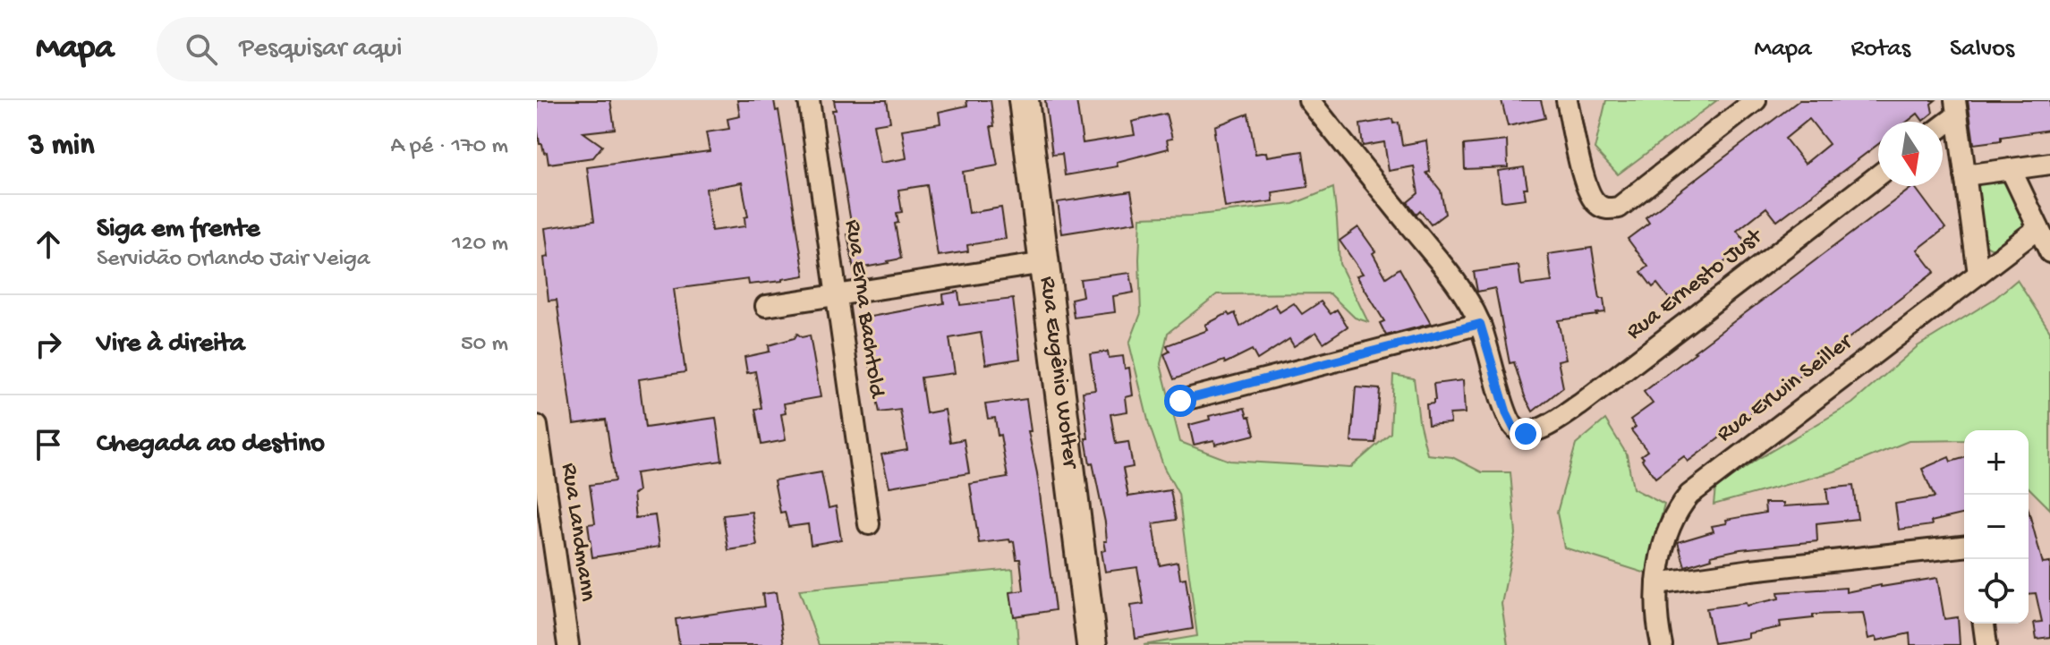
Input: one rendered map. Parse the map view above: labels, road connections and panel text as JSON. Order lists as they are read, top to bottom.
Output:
{
  "streets": {
    "street": [
      "Rua Ernesto Just",
      "Rua Erna Bachtold",
      "Rua Eugênio Wolter",
      "Rua Erwin Seiller",
      "Rua Landmann"
    ]
  },
  "north": "bottom",
  "page": {
    "header": "Mapa",
    "search": "Pesquisar aqui",
    "nav": ["Mapa", "Rotas", "Salvos"],
    "heading": ["3 min", "A pé · 170 m"],
    "list": [
      ["Siga em frente", "Servidão Orlando Jair Veiga", "120 m"],
      ["Vire à direita", "50 m"],
      "Chegada ao destino"
    ],
    "map_buttons": ["+", "−"]
  }
}
